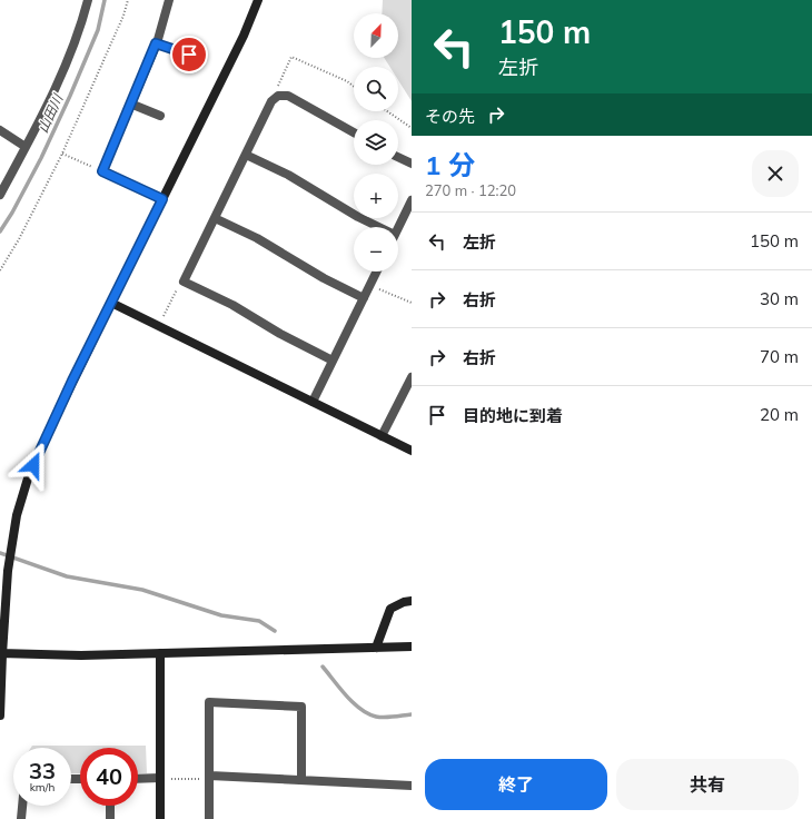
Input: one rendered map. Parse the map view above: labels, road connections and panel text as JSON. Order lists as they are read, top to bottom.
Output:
{
  "water": ["山田川"],
  "north": "top right",
  "page": {
    "turn": ["150 m", "左折"],
    "map_buttons": ["+", "−"],
    "then": "その先",
    "heading": ["1 分", "270 m · 12:20"],
    "list": [
      {
        "name": "左折",
        "value": "150 m"
      },
      {
        "name": "右折",
        "value": "30 m"
      },
      {
        "name": "右折",
        "value": "70 m"
      },
      {
        "name": "目的地に到着",
        "value": "20 m"
      }
    ],
    "speed": "33 km/h",
    "limit": "40",
    "buttons": ["終了", "共有"]
  }
}
